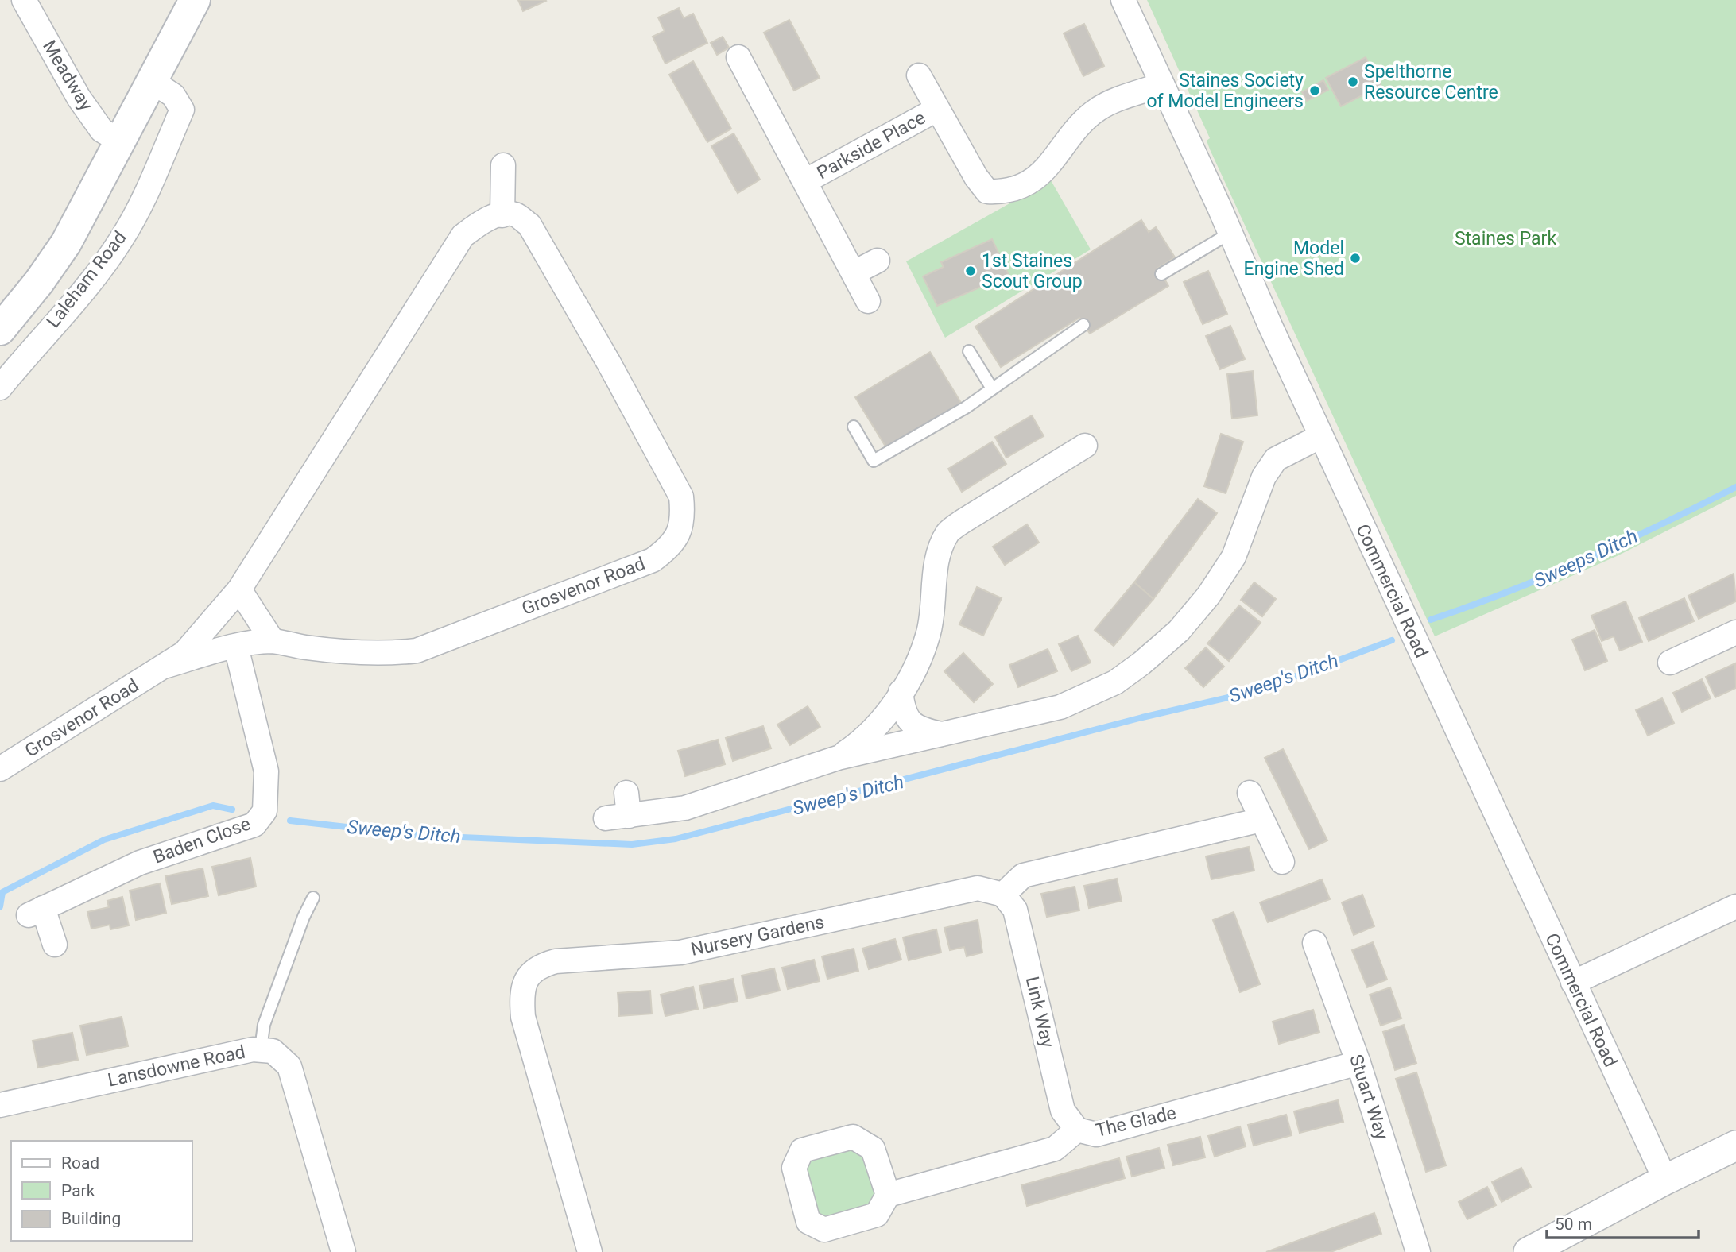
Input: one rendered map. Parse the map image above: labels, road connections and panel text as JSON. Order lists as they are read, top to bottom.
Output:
{
  "streets": {
    "main road": ["Laleham Road"],
    "street": [
      "Meadway",
      "Parkside Place",
      "Grosvenor Road",
      "Commercial Road",
      "Baden Close",
      "Nursery Gardens",
      "Link Way",
      "Lansdowne Road",
      "Stuart Way",
      "The Glade"
    ]
  },
  "crossings": [
    ["Meadway", "Laleham Road"],
    ["Parkside Place", "Commercial Road"],
    ["Grosvenor Road", "Baden Close"],
    ["Nursery Gardens", "Link Way"],
    ["Link Way", "The Glade"],
    ["Stuart Way", "The Glade"]
  ],
  "water": ["Sweeps Ditch", "Sweep's Ditch"],
  "parks": ["Staines Park"],
  "places": [
    "Spelthorne Resource Centre",
    "Staines Society of Model Engineers",
    "Model Engine Shed",
    "1st Staines Scout Group"
  ],
  "legend": ["Road", "Park", "Building"],
  "scale_bar": "50 m"
}
